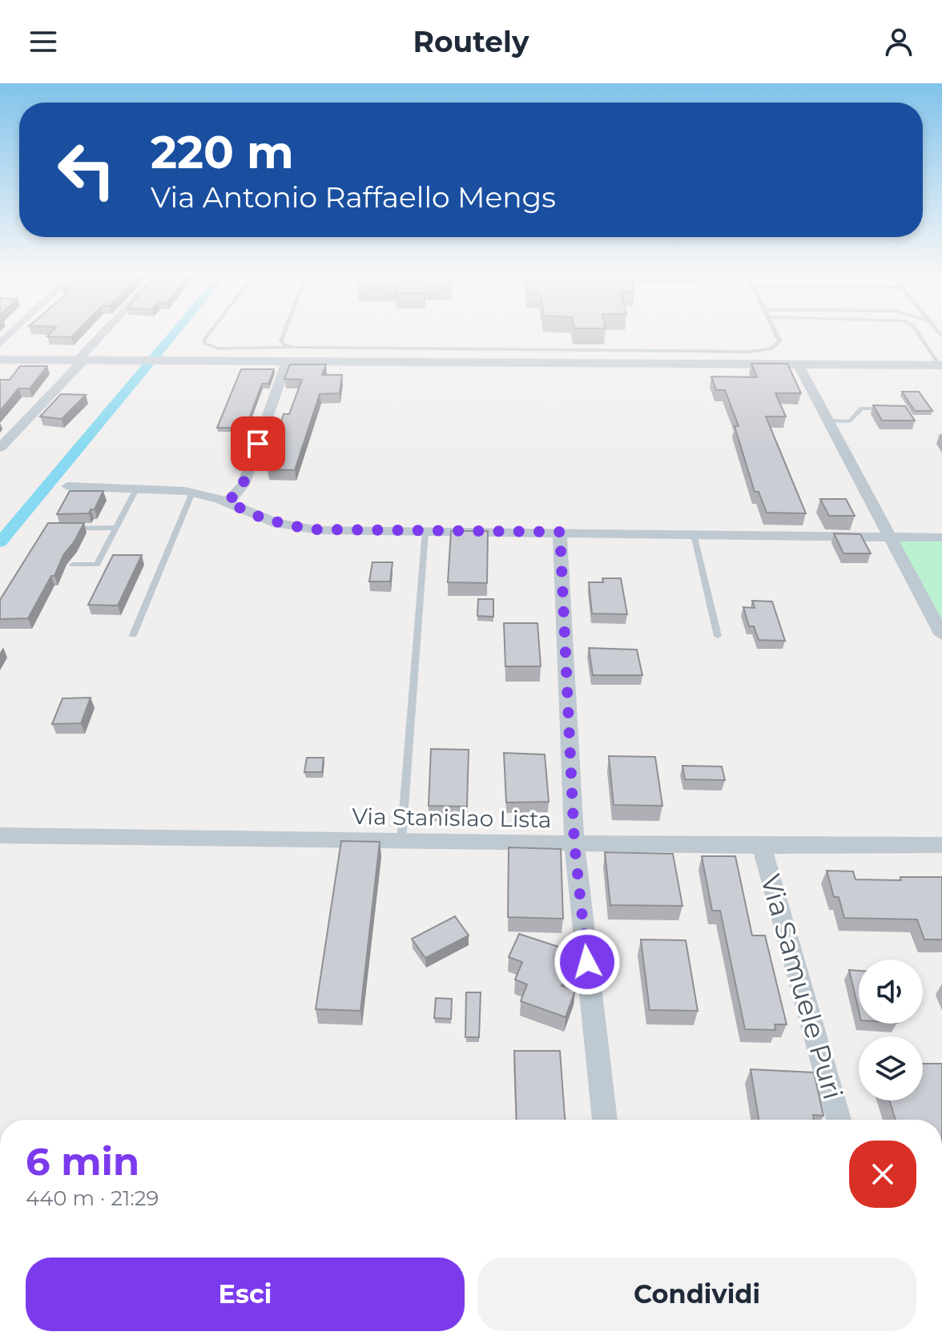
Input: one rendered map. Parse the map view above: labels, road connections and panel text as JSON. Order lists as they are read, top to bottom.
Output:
{
  "streets": {
    "street": ["Via Stanislao Lista", "Via Samuele Puri"]
  },
  "crossings": [
    ["Via Stanislao Lista", "Via Samuele Puri"]
  ],
  "page": {
    "header": "Routely",
    "turn": ["220 m", "Via Antonio Raffaello Mengs"],
    "heading": ["6 min", "440 m · 21:29"],
    "buttons": ["Esci", "Condividi"]
  }
}
